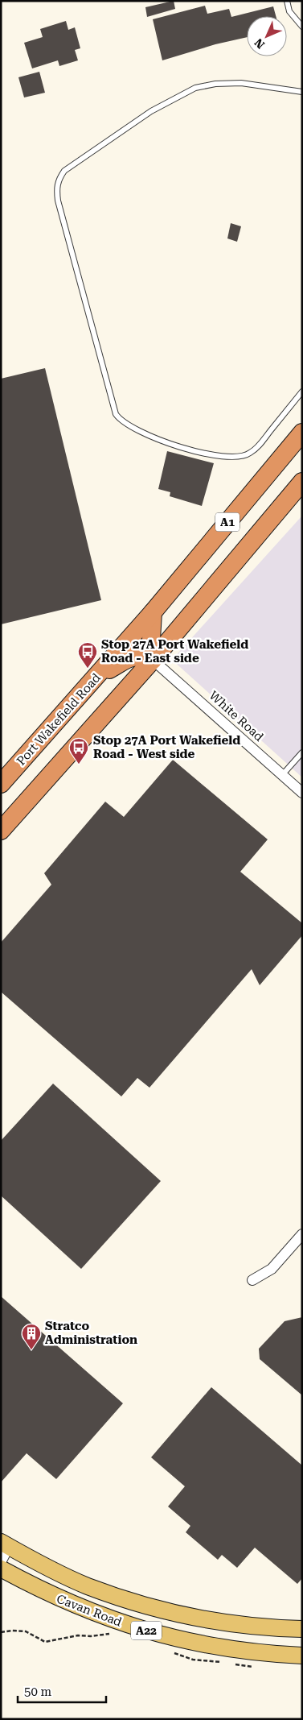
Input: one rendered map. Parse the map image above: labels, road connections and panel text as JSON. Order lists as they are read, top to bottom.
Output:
{
  "streets": {
    "highway": ["A1", "Port Wakefield Road"],
    "main road": ["Cavan Road", "A22"],
    "street": ["White Road"]
  },
  "crossings": [
    ["A1", "White Road"]
  ],
  "places": {
    "bus stop": ["Stop 27A Port Wakefield Road - East side", "Stop 27A Port Wakefield Road - West side"],
    "building": ["Stratco Administration"]
  },
  "scale_bar": "50 m",
  "north": "bottom left"
}
